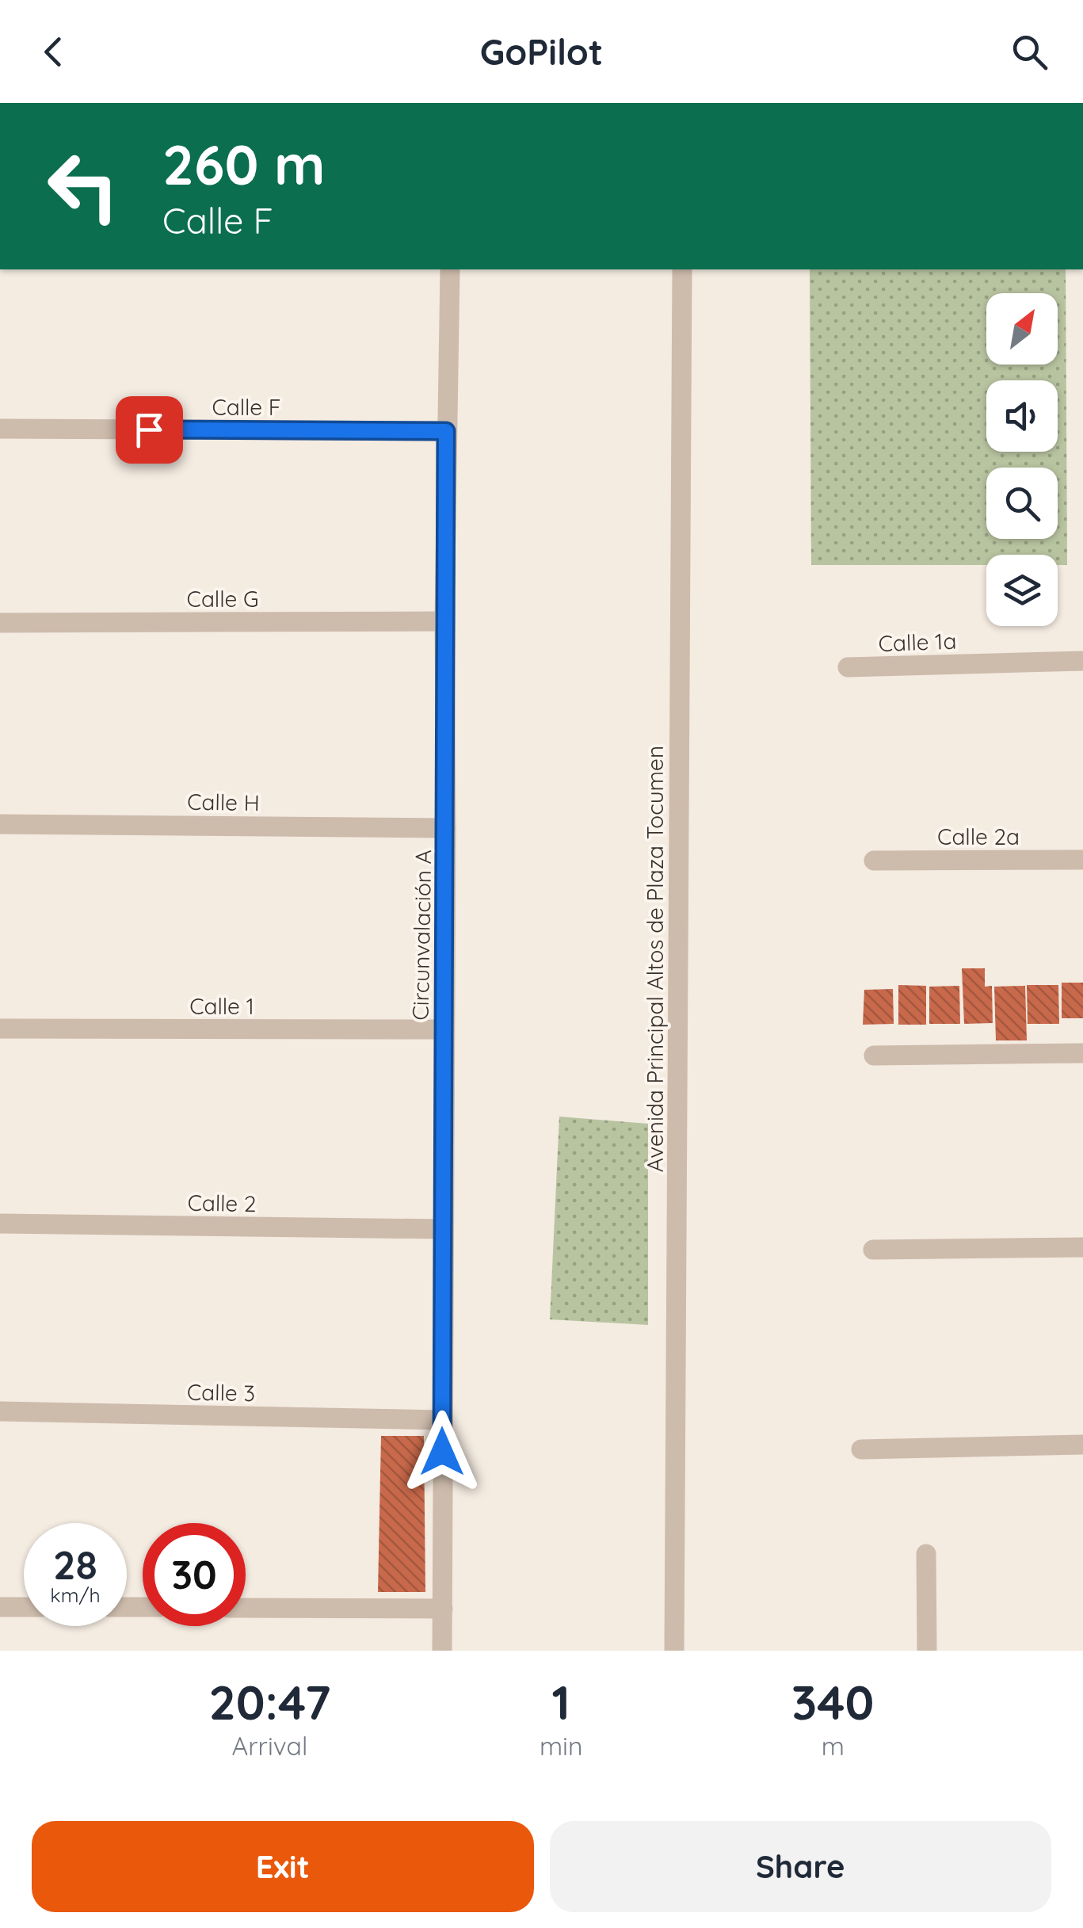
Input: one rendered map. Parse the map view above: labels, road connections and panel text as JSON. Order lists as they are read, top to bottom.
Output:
{
  "streets": {
    "street": [
      "Calle F",
      "Calle G",
      "Calle 1a",
      "Calle H",
      "Calle 2a",
      "Circunvalación A",
      "Avenida Principal Altos de Plaza Tocumen",
      "Calle 1",
      "Calle 2",
      "Calle 3"
    ]
  },
  "crossings": [
    ["Calle F", "Circunvalación A"],
    ["Calle G", "Circunvalación A"],
    ["Calle H", "Circunvalación A"],
    ["Circunvalación A", "Calle 1"],
    ["Circunvalación A", "Calle 2"],
    ["Circunvalación A", "Calle 3"]
  ],
  "north": "top right",
  "page": {
    "header": "GoPilot",
    "turn": ["260 m", "Calle F"],
    "speed": "28 km/h",
    "limit": "30",
    "eta": [
      "20:47",
      "Arrival",
      "1",
      "min",
      "340",
      "m"
    ],
    "buttons": ["Exit", "Share"]
  }
}
